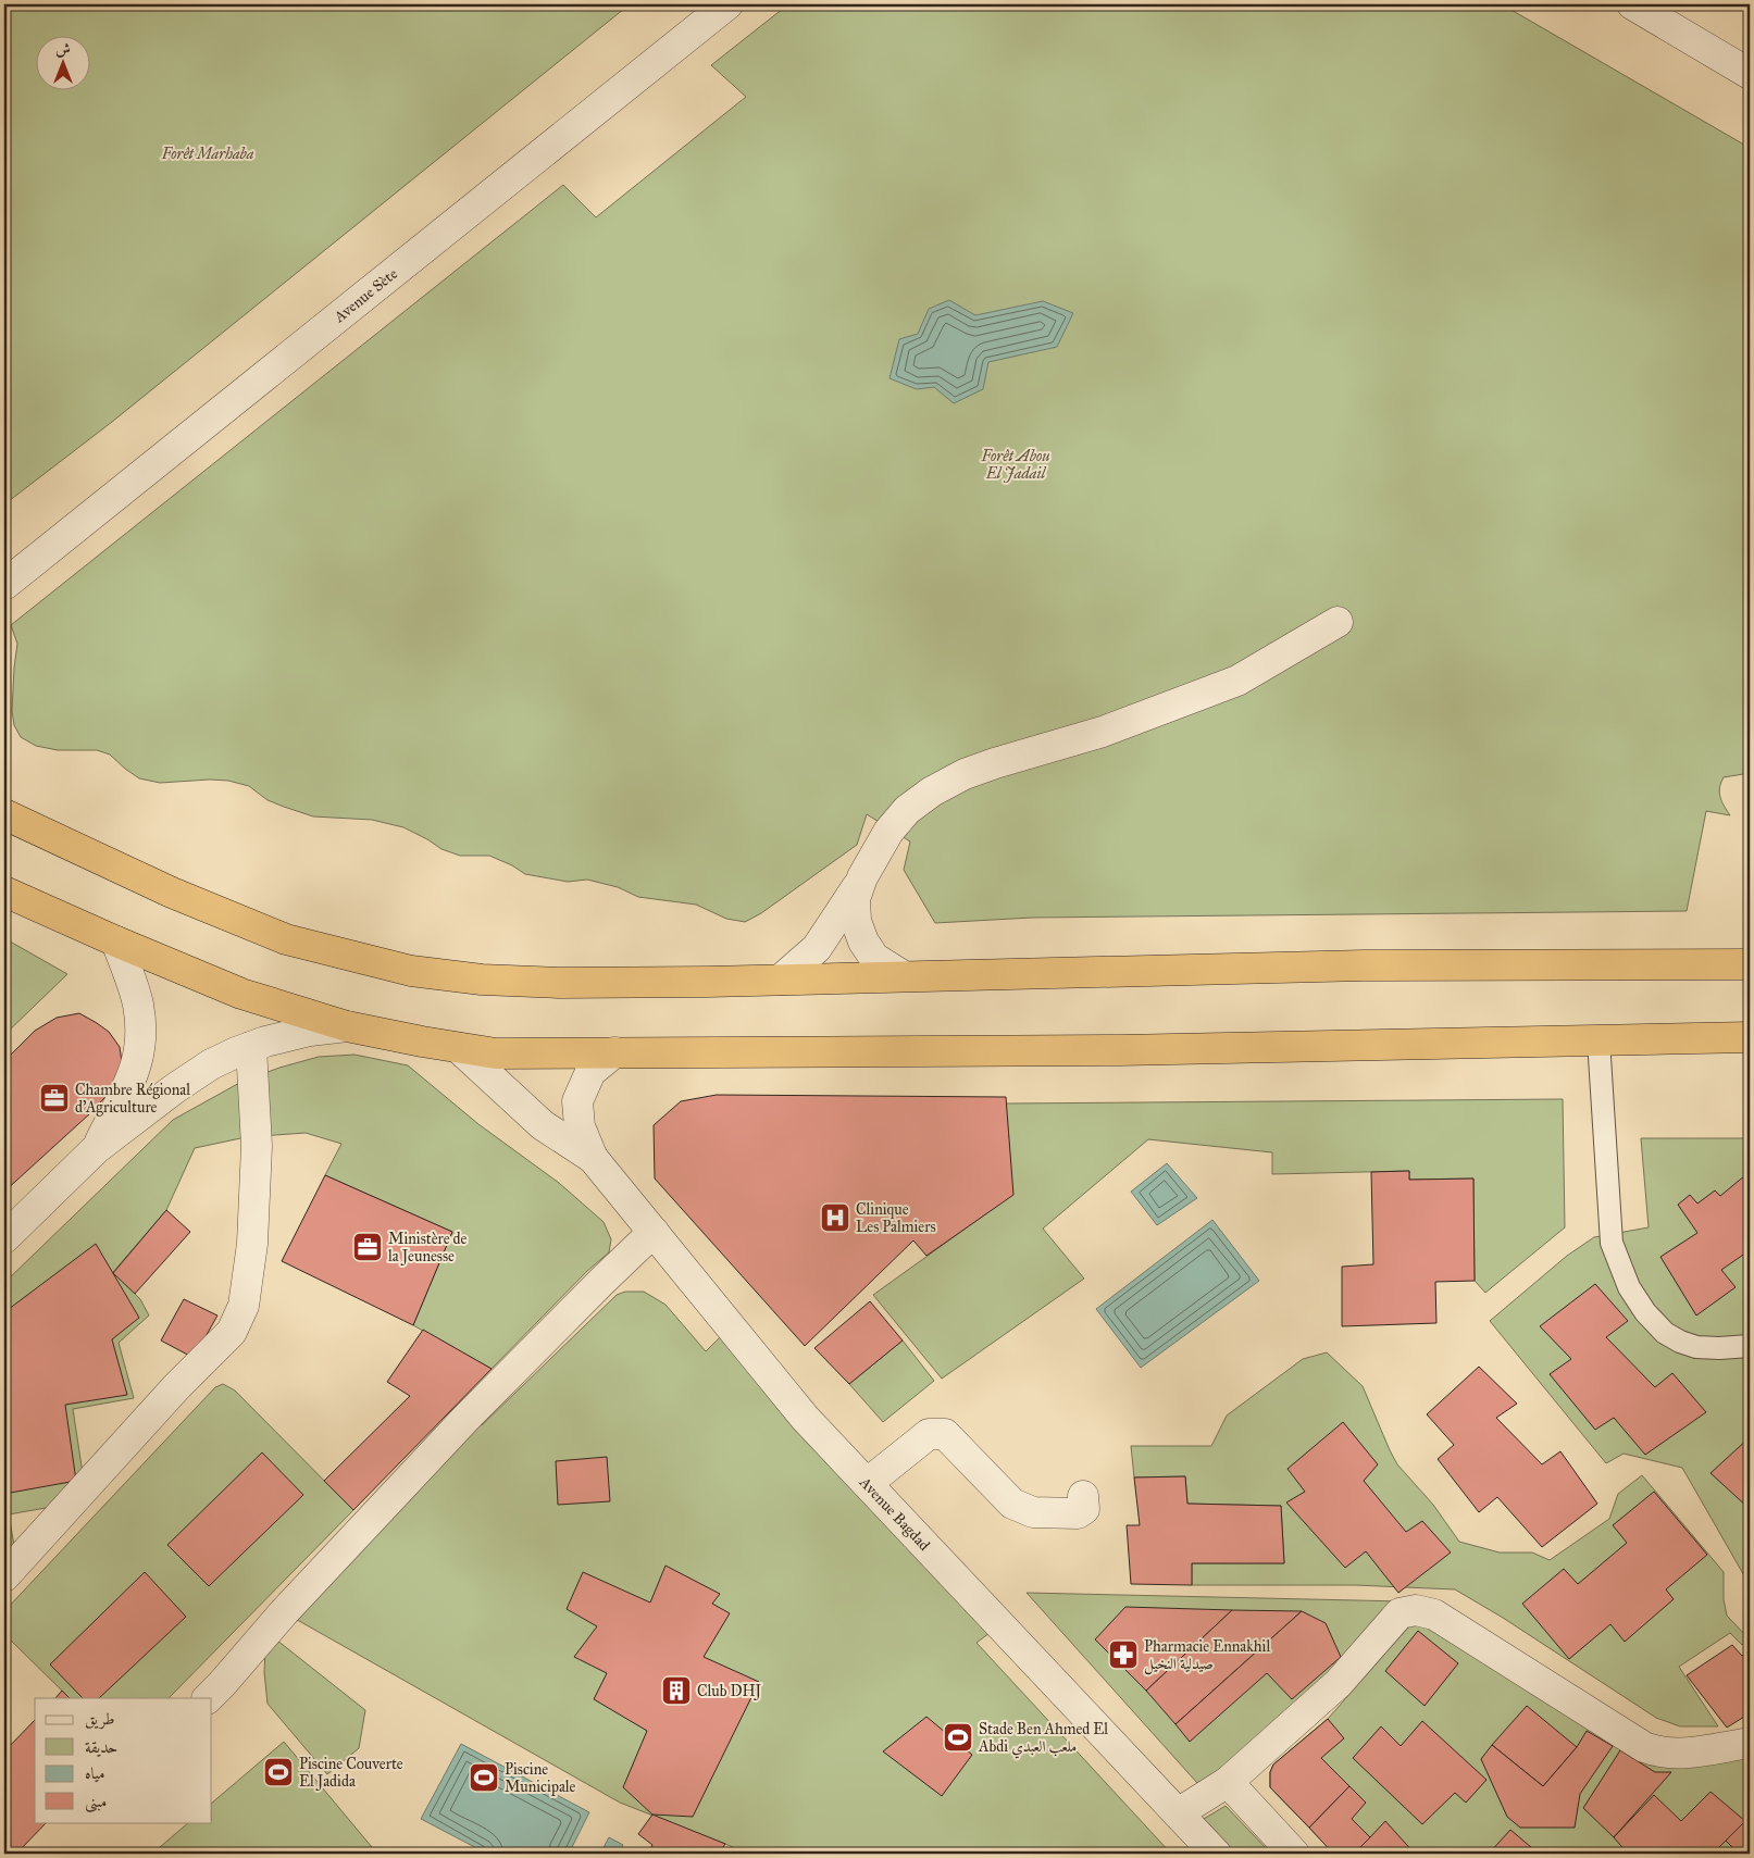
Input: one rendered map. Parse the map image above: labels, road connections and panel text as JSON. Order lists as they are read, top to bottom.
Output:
{
  "streets": {
    "street": ["Avenue Sète", "Avenue Bagdad"]
  },
  "parks": ["Forêt Marhaba", "Forêt Abou El Jadail"],
  "places": {
    "office": ["Chambre Régional d'Agriculture", "Ministère de la Jeunesse"],
    "hospital": ["Clinique Les Palmiers"],
    "pharmacy": ["Pharmacie Ennakhil صيدلية النخيل"],
    "building": ["Club DHJ"],
    "sports": ["Stade Ben Ahmed El Abdi ملعب العبدي", "Piscine Couverte El Jadida", "Piscine Municipale"]
  },
  "legend": [
    "طريق",
    "حديقة",
    "مياه",
    "مبنى"
  ],
  "north": "top"
}
